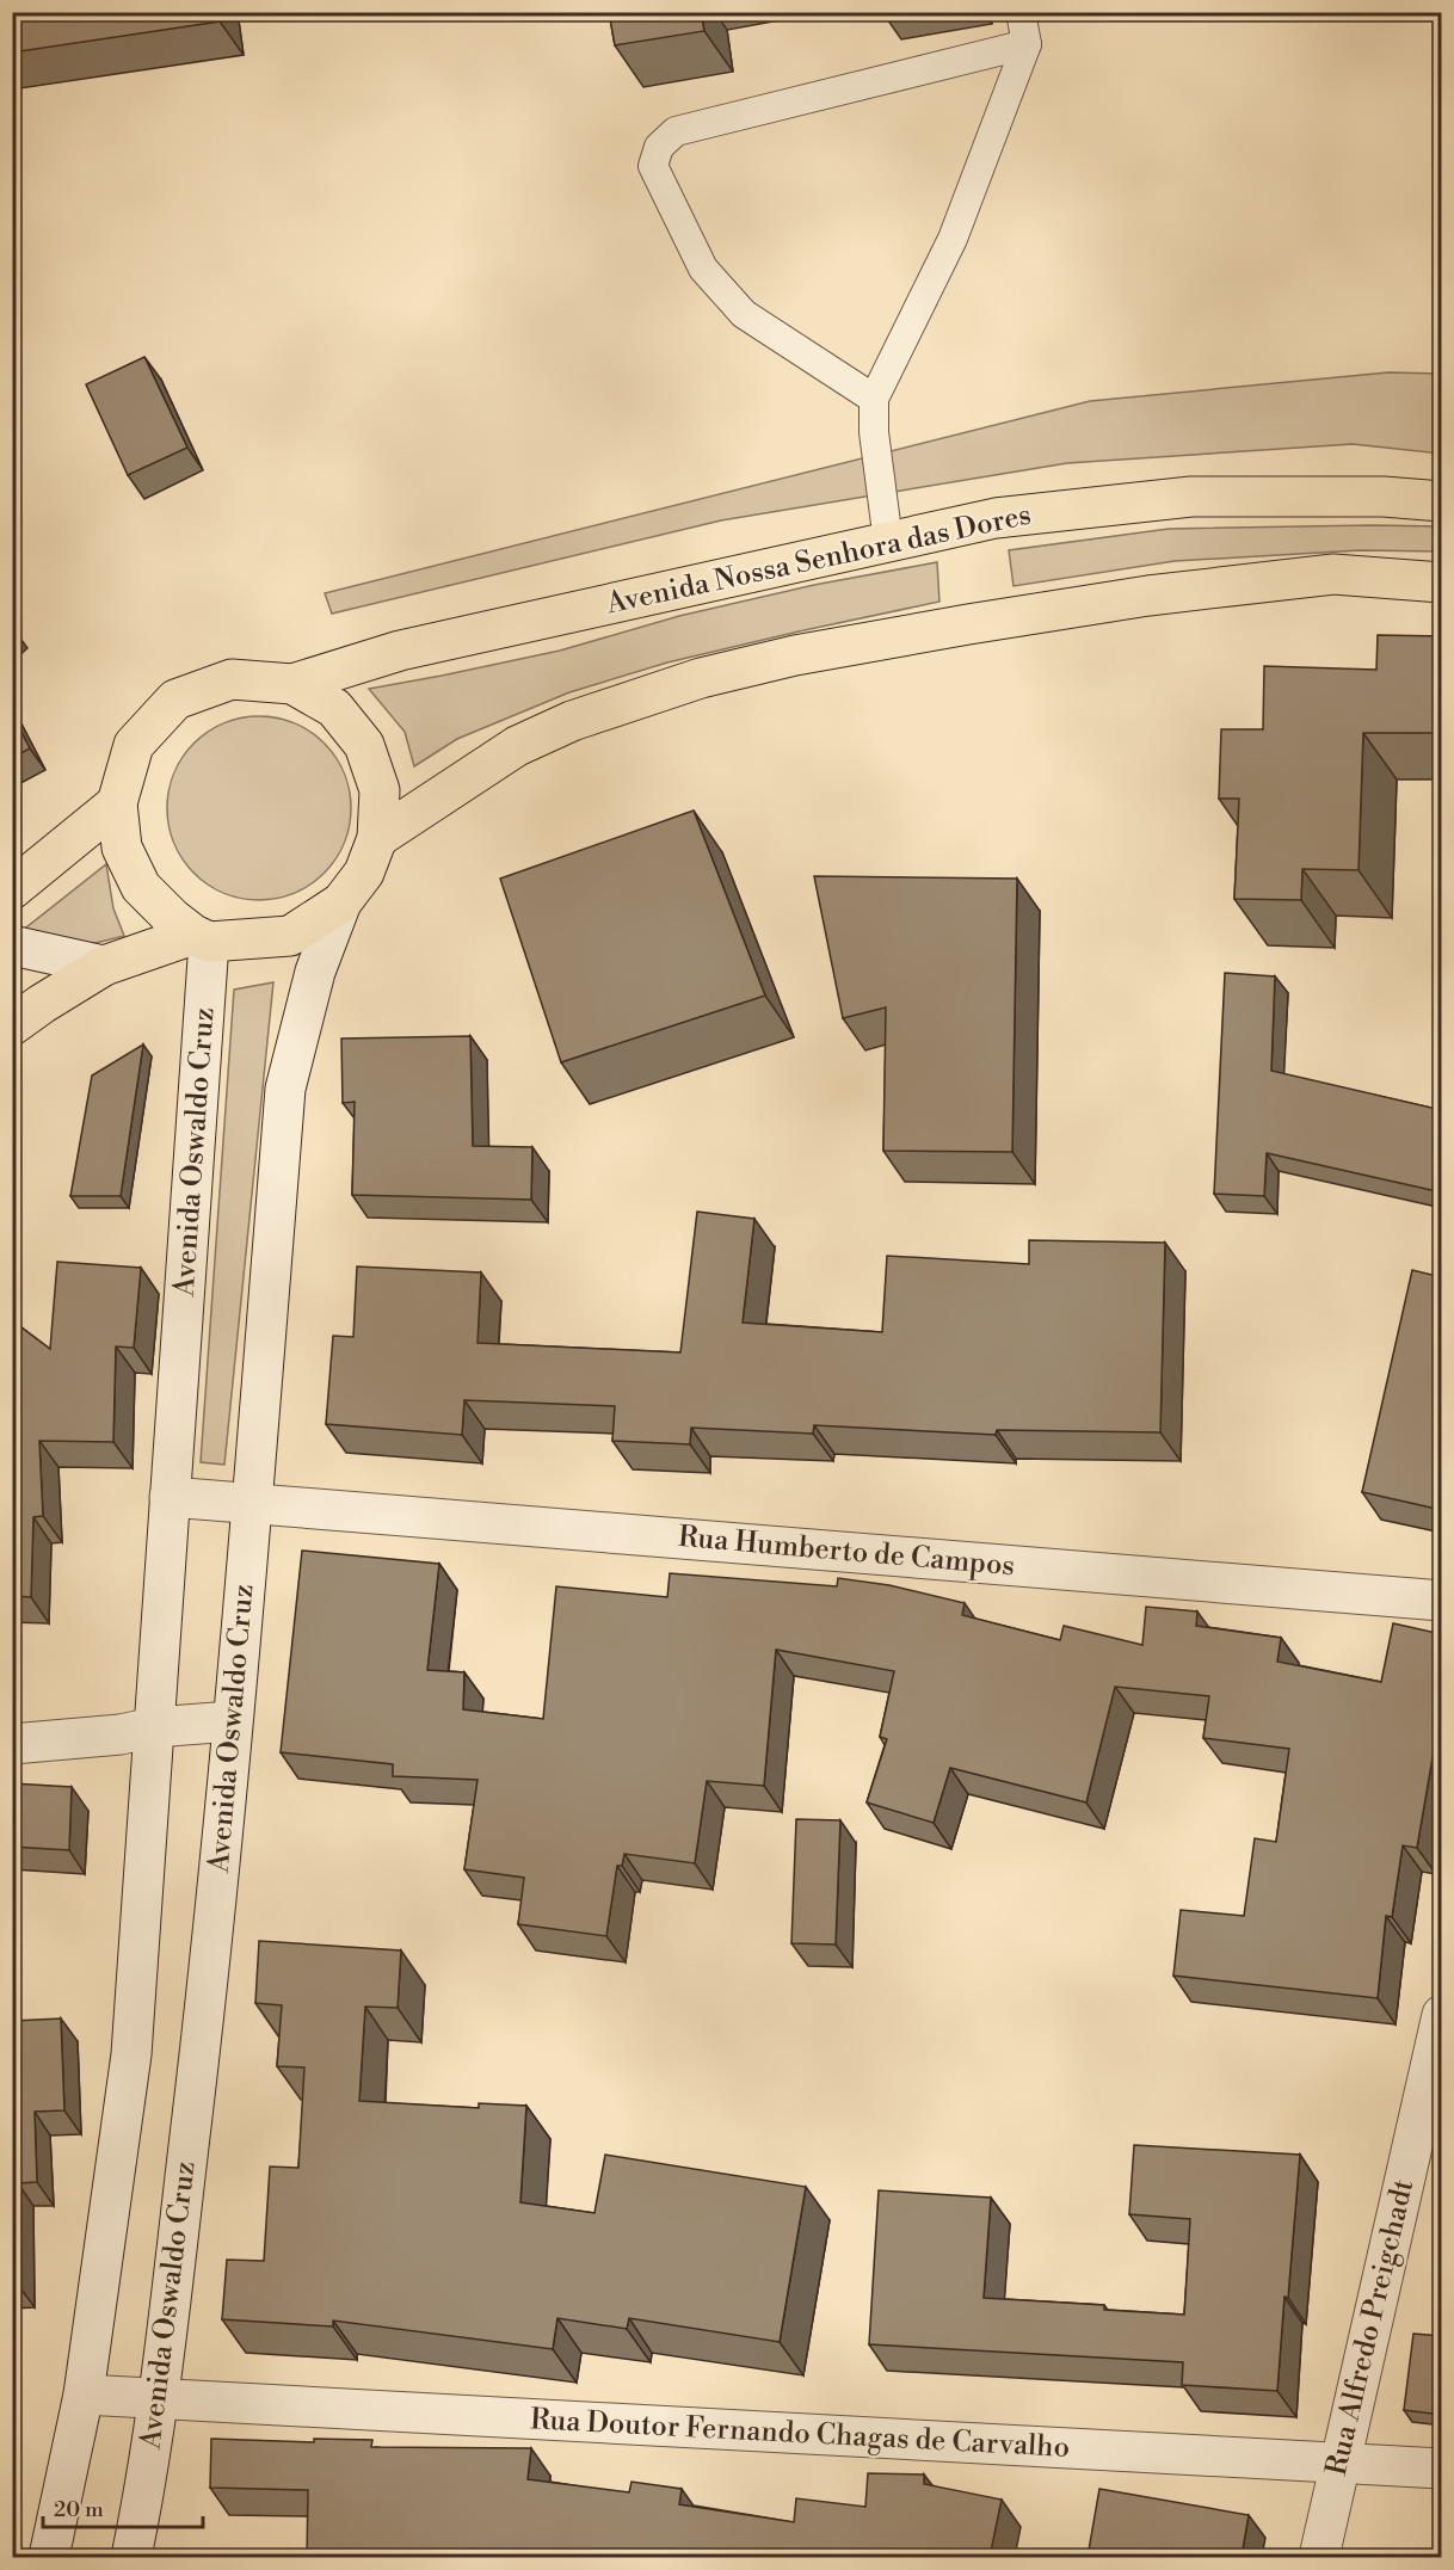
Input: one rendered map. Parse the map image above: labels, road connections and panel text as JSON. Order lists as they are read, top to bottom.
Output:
{
  "streets": {
    "main road": ["Avenida Nossa Senhora das Dores"],
    "street": [
      "Avenida Oswaldo Cruz",
      "Rua Humberto de Campos",
      "Rua Alfredo Preigchadt",
      "Rua Doutor Fernando Chagas de Carvalho"
    ]
  },
  "crossings": [
    ["Avenida Oswaldo Cruz", "Rua Humberto de Campos"],
    ["Avenida Oswaldo Cruz", "Rua Doutor Fernando Chagas de Carvalho"],
    ["Rua Alfredo Preigchadt", "Rua Doutor Fernando Chagas de Carvalho"]
  ],
  "scale_bar": "20 m"
}
